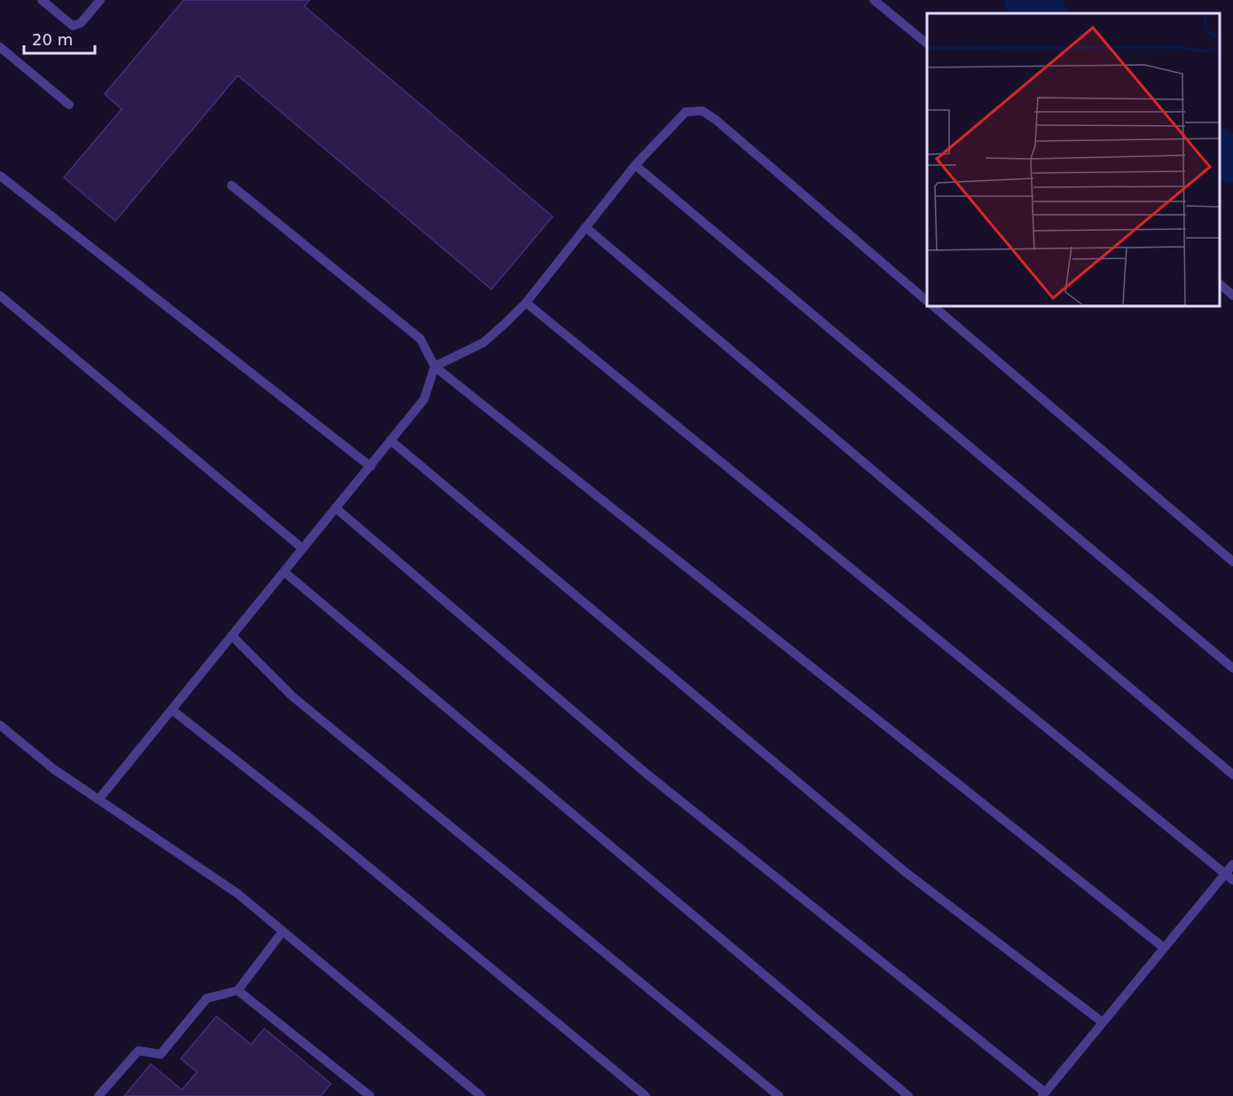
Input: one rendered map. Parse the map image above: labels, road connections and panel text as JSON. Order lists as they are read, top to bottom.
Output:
{
  "scale_bar": "20 m"
}
